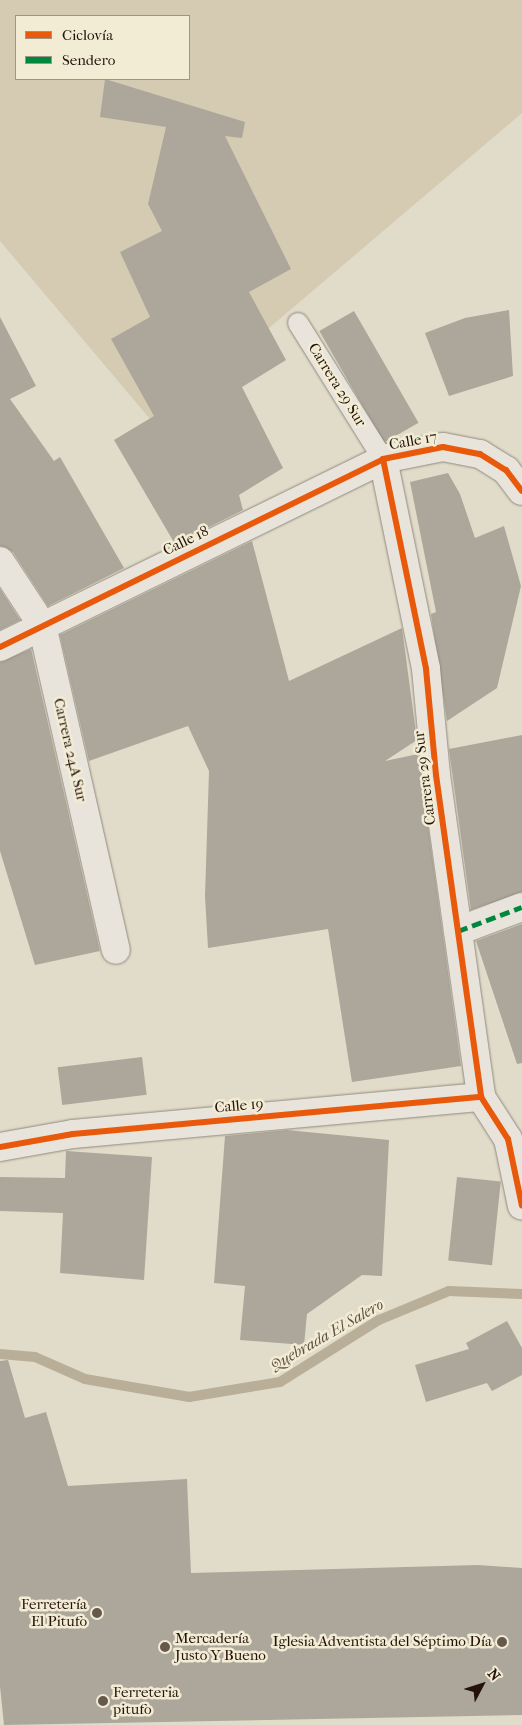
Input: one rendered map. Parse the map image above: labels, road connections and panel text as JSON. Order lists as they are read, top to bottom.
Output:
{
  "streets": {
    "street": [
      "Carrera 29 Sur",
      "Calle 17",
      "Calle 18",
      "Carrera 24A Sur",
      "Calle 19"
    ]
  },
  "crossings": [
    ["Carrera 29 Sur", "Calle 17"],
    ["Carrera 29 Sur", "Calle 18"],
    ["Carrera 29 Sur", "Calle 19"],
    ["Calle 17", "Calle 18"],
    ["Calle 18", "Carrera 24A Sur"]
  ],
  "water": ["Quebrada El Salero"],
  "places": [
    "Ferretería El Pitufo",
    "Iglesia Adventista del Séptimo Día",
    "Mercadería Justo Y Bueno",
    "Ferreteria pitufo"
  ],
  "legend": ["Ciclovía", "Sendero"],
  "north": "top right"
}
